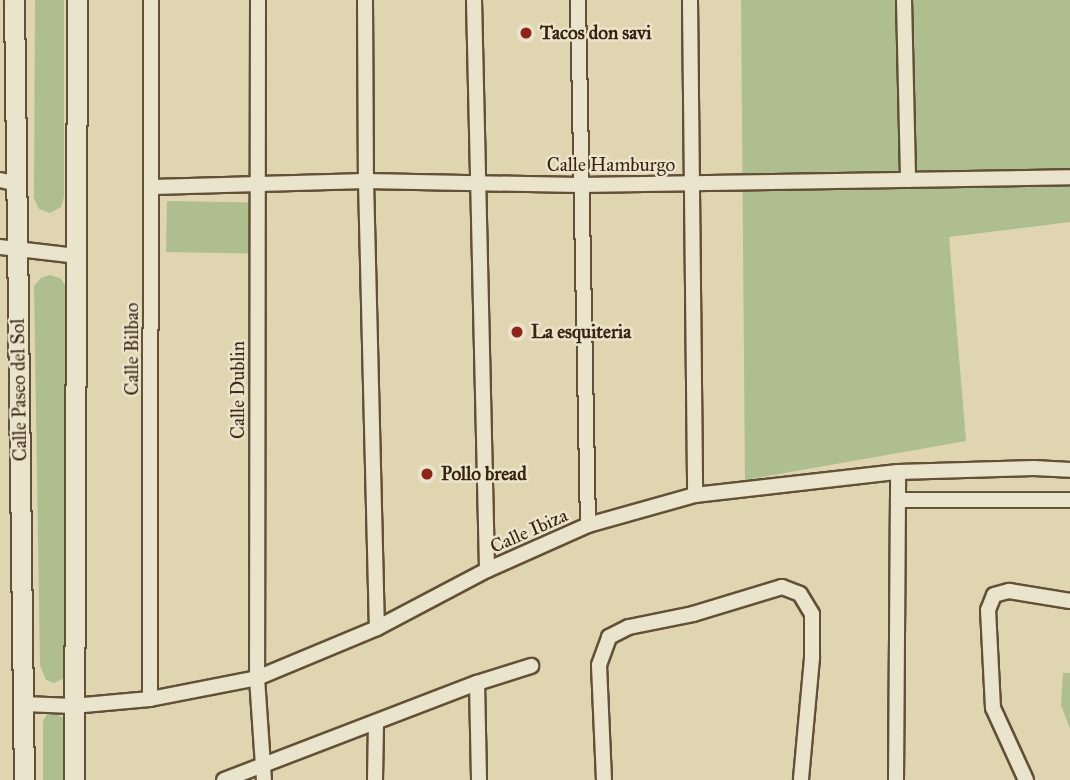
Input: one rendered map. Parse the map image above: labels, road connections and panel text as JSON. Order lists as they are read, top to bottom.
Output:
{
  "streets": {
    "street": [
      "Calle Hamburgo",
      "Calle Bilbao",
      "Calle Paseo del Sol",
      "Calle Dublin",
      "Calle Ibiza"
    ]
  },
  "crossings": [
    ["Calle Hamburgo", "Calle Bilbao"],
    ["Calle Hamburgo", "Calle Dublin"],
    ["Calle Bilbao", "Calle Ibiza"],
    ["Calle Paseo del Sol", "Calle Ibiza"],
    ["Calle Dublin", "Calle Ibiza"]
  ],
  "places": ["Tacos don savi", "La esquiteria", "Pollo bread"]
}
